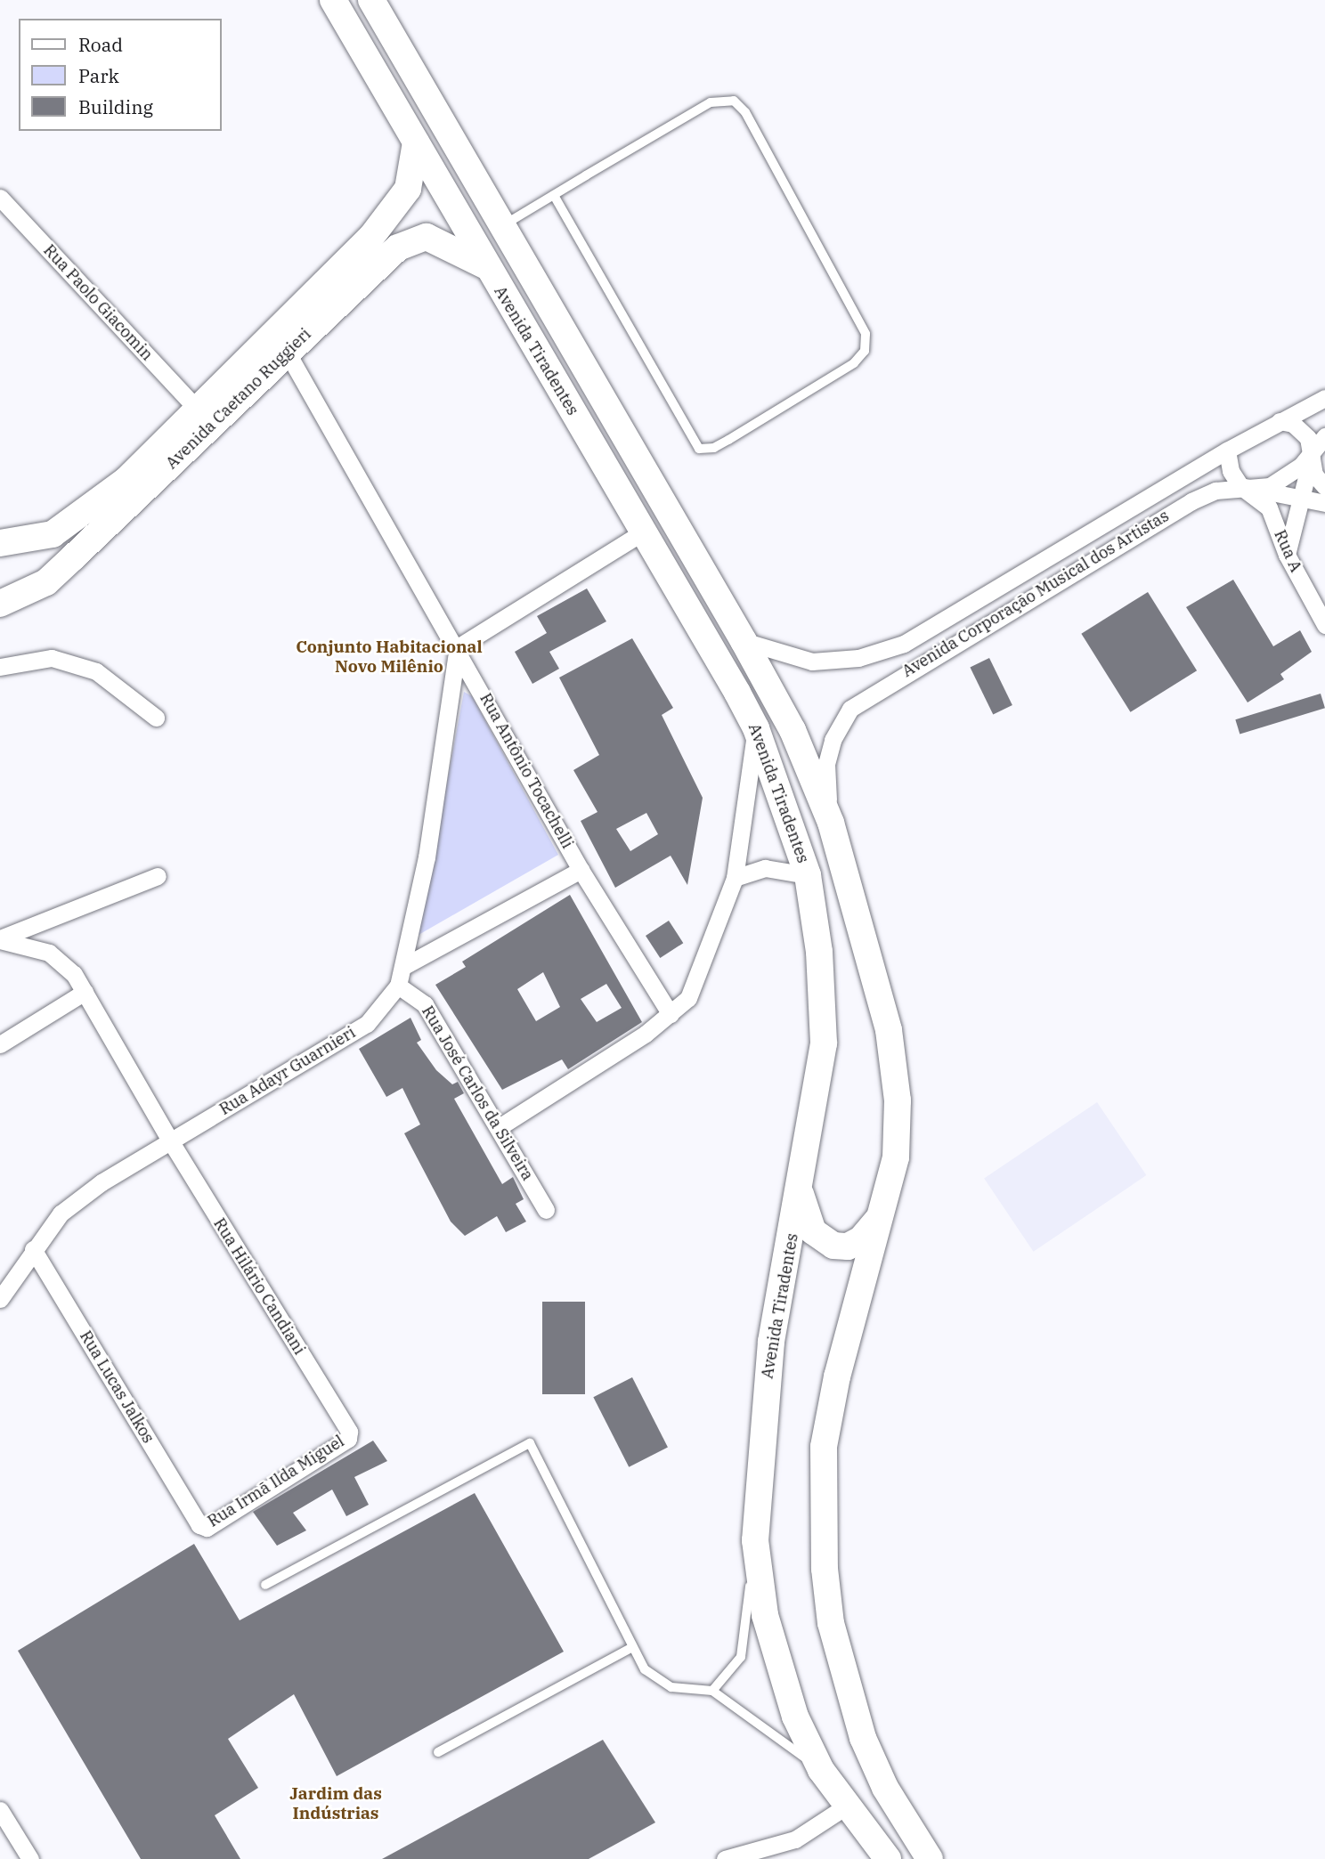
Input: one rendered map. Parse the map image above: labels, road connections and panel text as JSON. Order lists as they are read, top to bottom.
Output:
{
  "streets": {
    "main road": ["Avenida Tiradentes", "Avenida Caetano Ruggieri"],
    "street": [
      "Rua Paolo Giacomin",
      "Rua A",
      "Avenida Corporação Musical dos Artistas",
      "Rua Antônio Tocachelli",
      "Rua Adayr Guarnieri",
      "Rua José Carlos da Silveira",
      "Rua Hilário Candiani",
      "Rua Lucas Jalkos",
      "Rua Irmã Ilda Miguel"
    ]
  },
  "crossings": [
    ["Rua Paolo Giacomin", "Avenida Caetano Ruggieri"],
    ["Avenida Tiradentes", "Avenida Caetano Ruggieri"],
    ["Avenida Tiradentes", "Avenida Corporação Musical dos Artistas"],
    ["Avenida Caetano Ruggieri", "Rua Antônio Tocachelli"],
    ["Rua A", "Avenida Corporação Musical dos Artistas"],
    ["Rua Antônio Tocachelli", "Rua Adayr Guarnieri"],
    ["Rua Adayr Guarnieri", "Rua José Carlos da Silveira"],
    ["Rua Adayr Guarnieri", "Rua Hilário Candiani"],
    ["Rua Adayr Guarnieri", "Rua Lucas Jalkos"],
    ["Rua Hilário Candiani", "Rua Irmã Ilda Miguel"],
    ["Rua Lucas Jalkos", "Rua Irmã Ilda Miguel"]
  ],
  "districts": ["Conjunto Habitacional Novo Milênio", "Jardim das Indústrias"],
  "legend": ["Road", "Park", "Building"]
}
